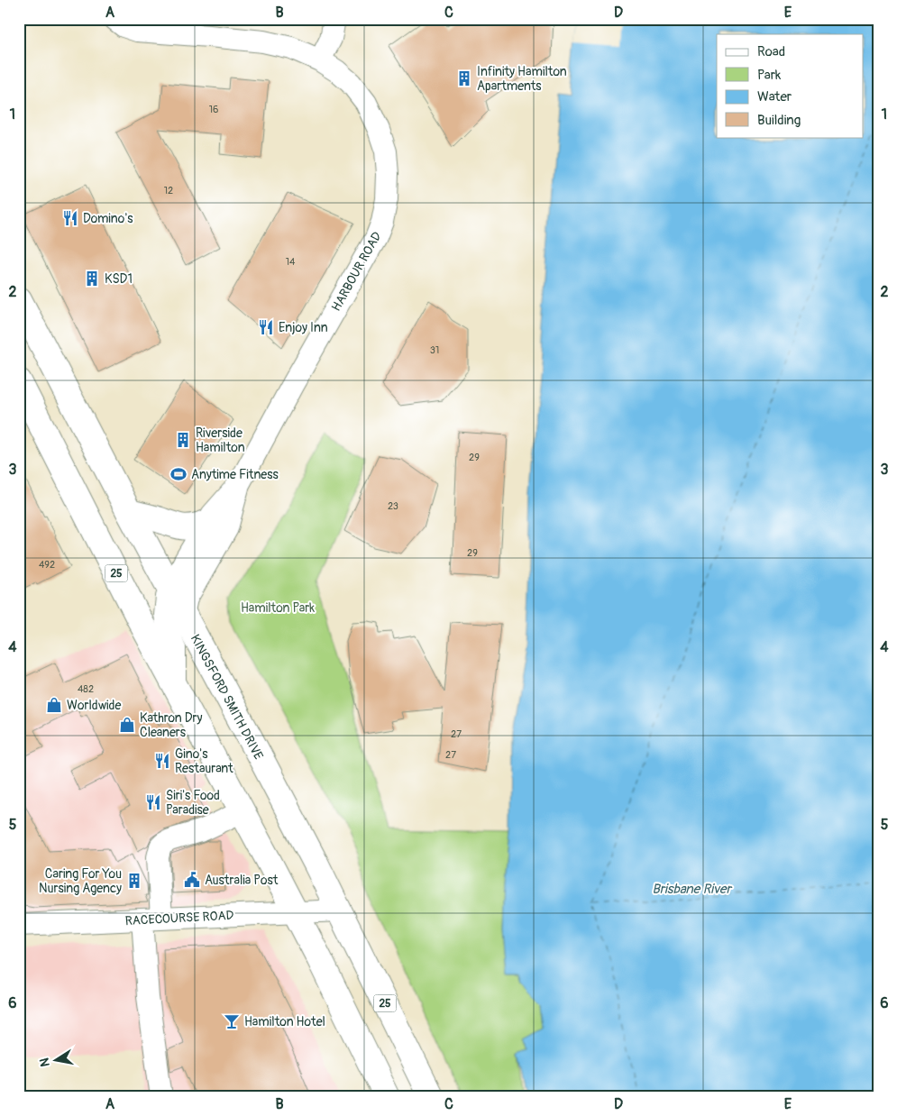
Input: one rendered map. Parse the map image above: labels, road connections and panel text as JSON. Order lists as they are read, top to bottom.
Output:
{
  "streets": {
    "highway": ["25", "KINGSFORD SMITH DRIVE"],
    "street": ["HARBOUR ROAD", "RACECOURSE ROAD"]
  },
  "crossings": [
    ["HARBOUR ROAD", "25"],
    ["HARBOUR ROAD", "KINGSFORD SMITH DRIVE"],
    ["25", "RACECOURSE ROAD"],
    ["KINGSFORD SMITH DRIVE", "RACECOURSE ROAD"]
  ],
  "water": ["Brisbane River"],
  "parks": ["Hamilton Park"],
  "places": {
    "building": [
      "Infinity Hamilton Apartments",
      "KSD1",
      "Riverside Hamilton",
      "Caring For You Nursing Agency"
    ],
    "restaurant": [
      "Domino's",
      "Enjoy Inn",
      "Gino's Restaurant",
      "Siri's Food Paradise"
    ],
    "sports": ["Anytime Fitness"],
    "shop": ["Worldwide", "Kathron Dry Cleaners"],
    "public building": ["Australia Post"],
    "bar": ["Hamilton Hotel"]
  },
  "house_numbers": [
    "16",
    "12",
    "14",
    "31",
    "29",
    "23",
    "29",
    "492",
    "482",
    "27",
    "27"
  ],
  "legend": [
    "Road",
    "Park",
    "Water",
    "Building"
  ],
  "north": "left",
  "grid": {
    "columns": [
      "A",
      "B",
      "C",
      "D",
      "E"
    ],
    "rows": [
      "1",
      "2",
      "3",
      "4",
      "5",
      "6"
    ]
  }
}
